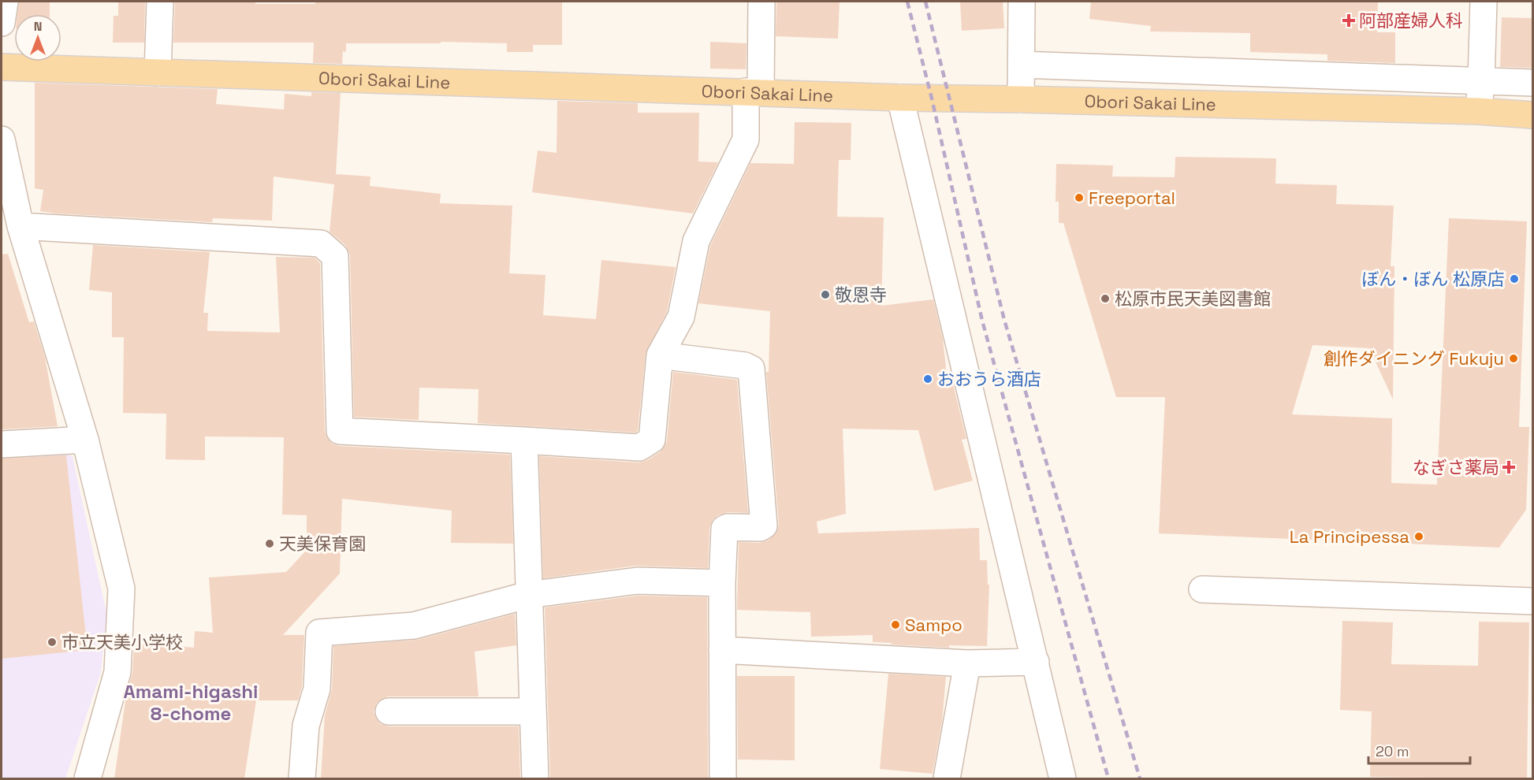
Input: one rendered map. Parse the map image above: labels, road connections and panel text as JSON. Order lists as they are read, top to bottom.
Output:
{
  "streets": {
    "main road": ["Obori Sakai Line"]
  },
  "districts": ["Amami-higashi 8-chome"],
  "places": {
    "health": ["阿部産婦人科", "なぎさ薬局"],
    "other": [
      "Freeportal",
      "ぼん・ぼん 松原店",
      "敬恩寺",
      "松原市民天美図書館",
      "創作ダイニング Fukuju",
      "おおうら酒店",
      "La Principessa",
      "天美保育園",
      "Sampo",
      "市立天美小学校"
    ]
  },
  "scale_bar": "20 m",
  "north": "top"
}
